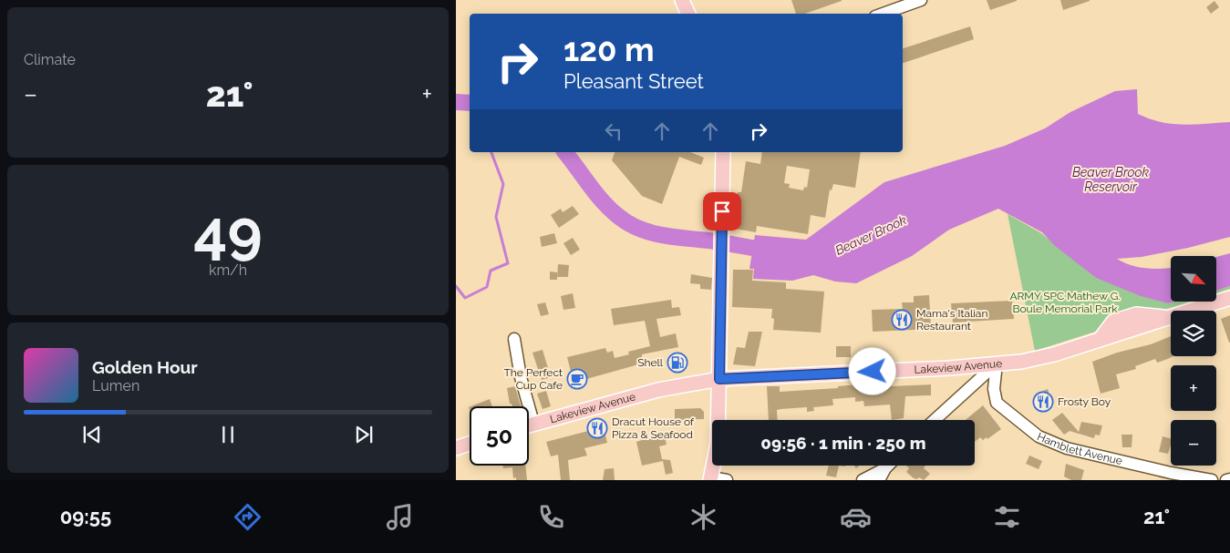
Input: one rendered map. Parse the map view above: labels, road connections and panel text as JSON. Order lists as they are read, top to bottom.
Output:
{
  "streets": {
    "main road": ["Lakeview Avenue"],
    "street": ["Hamblett Avenue"]
  },
  "crossings": [
    ["Lakeview Avenue", "Hamblett Avenue"]
  ],
  "water": ["Beaver Brook Reservoir", "Beaver Brook"],
  "parks": ["ARMY SPC Mathew G. Boule Memorial Park"],
  "places": {
    "restaurant": ["Mama's Italian Restaurant", "Frosty Boy", "Dracut House of Pizza & Seafood"],
    "fuel station": ["Shell"],
    "cafe": ["The Perfect Cup Cafe"]
  },
  "north": "bottom right",
  "page": {
    "tile": [
      "Climate",
      ["49", "km/h"]
    ],
    "turn": ["120 m", "Pleasant Street"],
    "heat": ["−", "21°", "+"],
    "map_buttons": ["+", "−"],
    "song": ["Golden Hour", "Lumen"],
    "limit": "50",
    "trip": "09:56 · 1 min · 250 m",
    "tabs": ["09:55", "21°"]
  }
}
